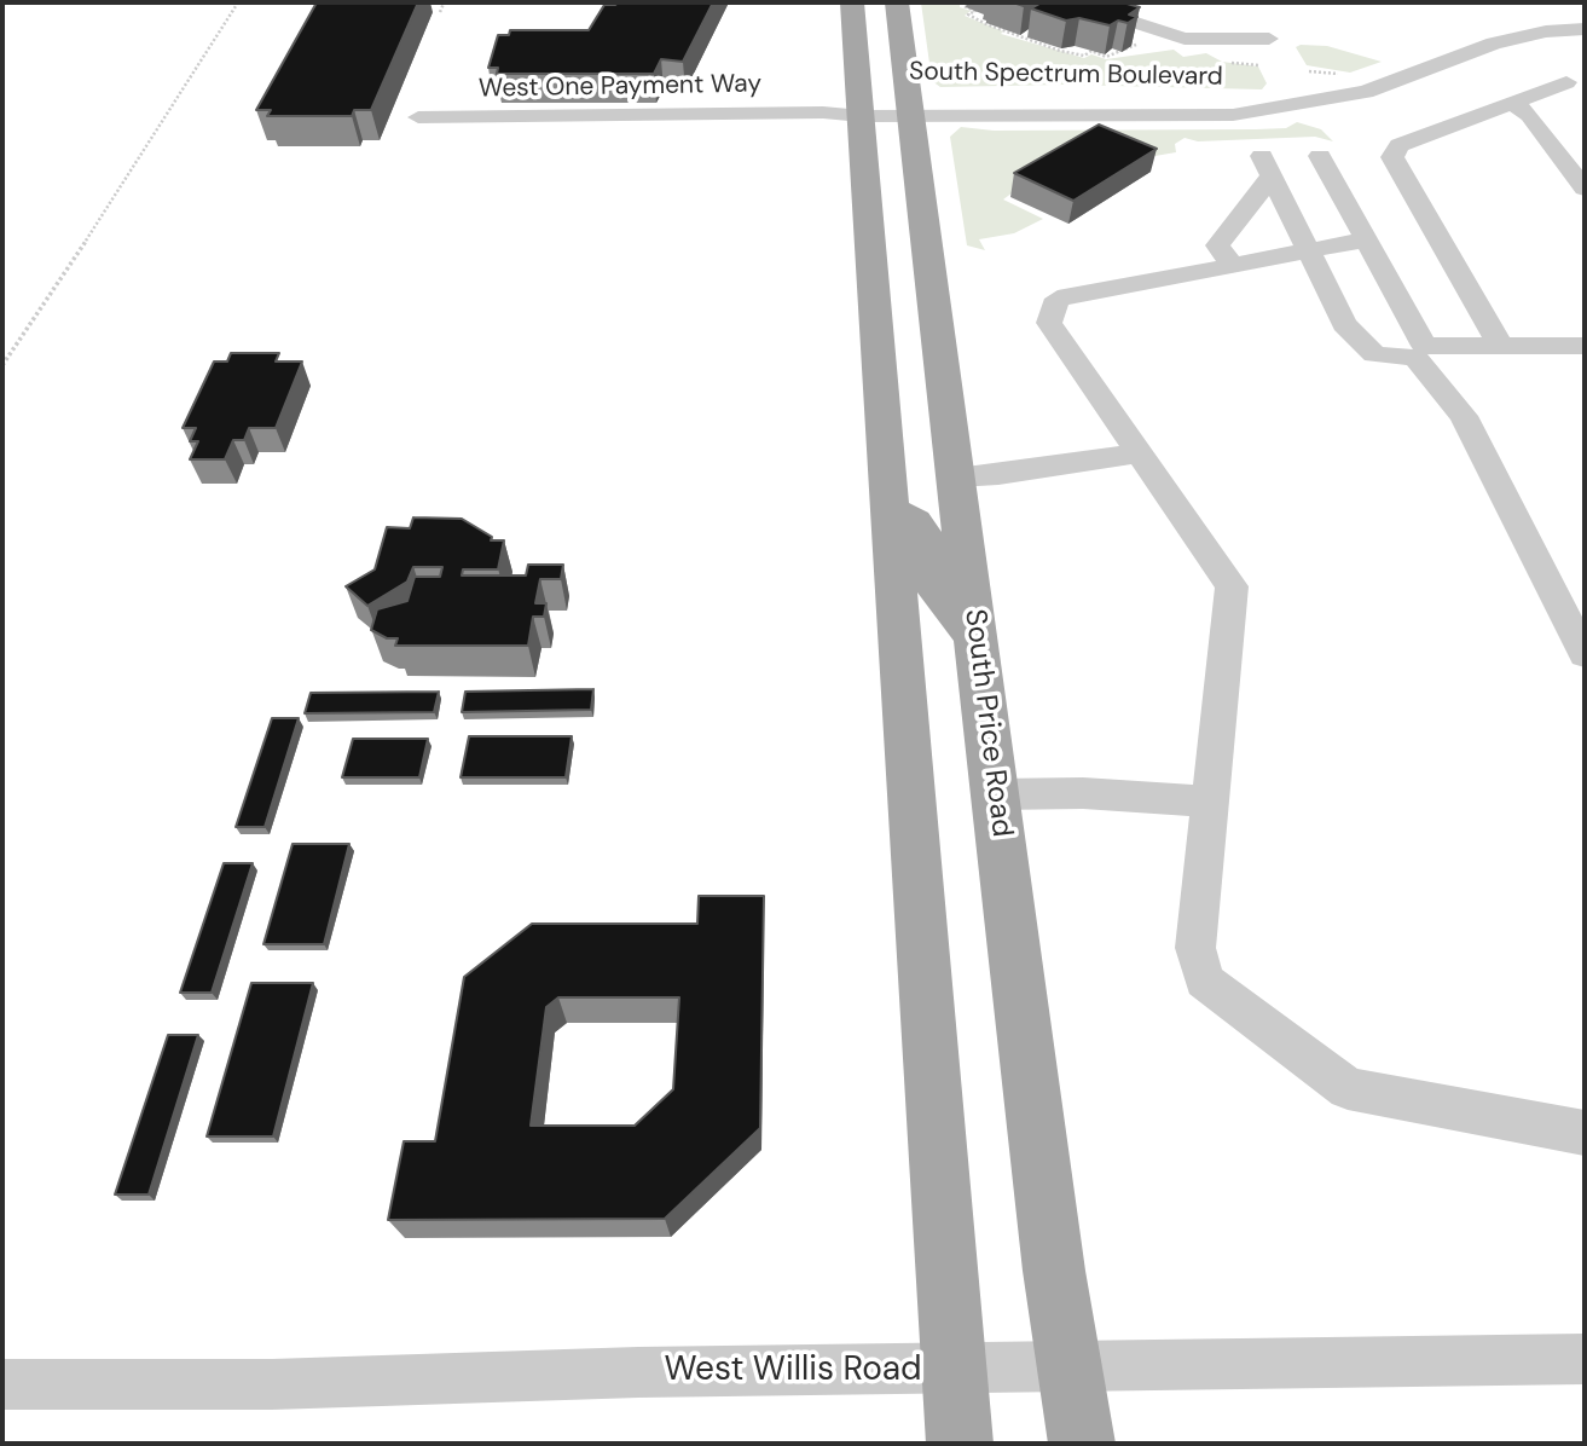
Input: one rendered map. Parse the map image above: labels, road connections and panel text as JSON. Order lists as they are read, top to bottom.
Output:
{
  "streets": {
    "main road": ["South Price Road"],
    "street": ["South Spectrum Boulevard", "West One Payment Way", "West Willis Road"]
  },
  "crossings": [
    ["South Spectrum Boulevard", "West One Payment Way"],
    ["South Spectrum Boulevard", "South Price Road"],
    ["South Price Road", "West Willis Road"]
  ]
}
